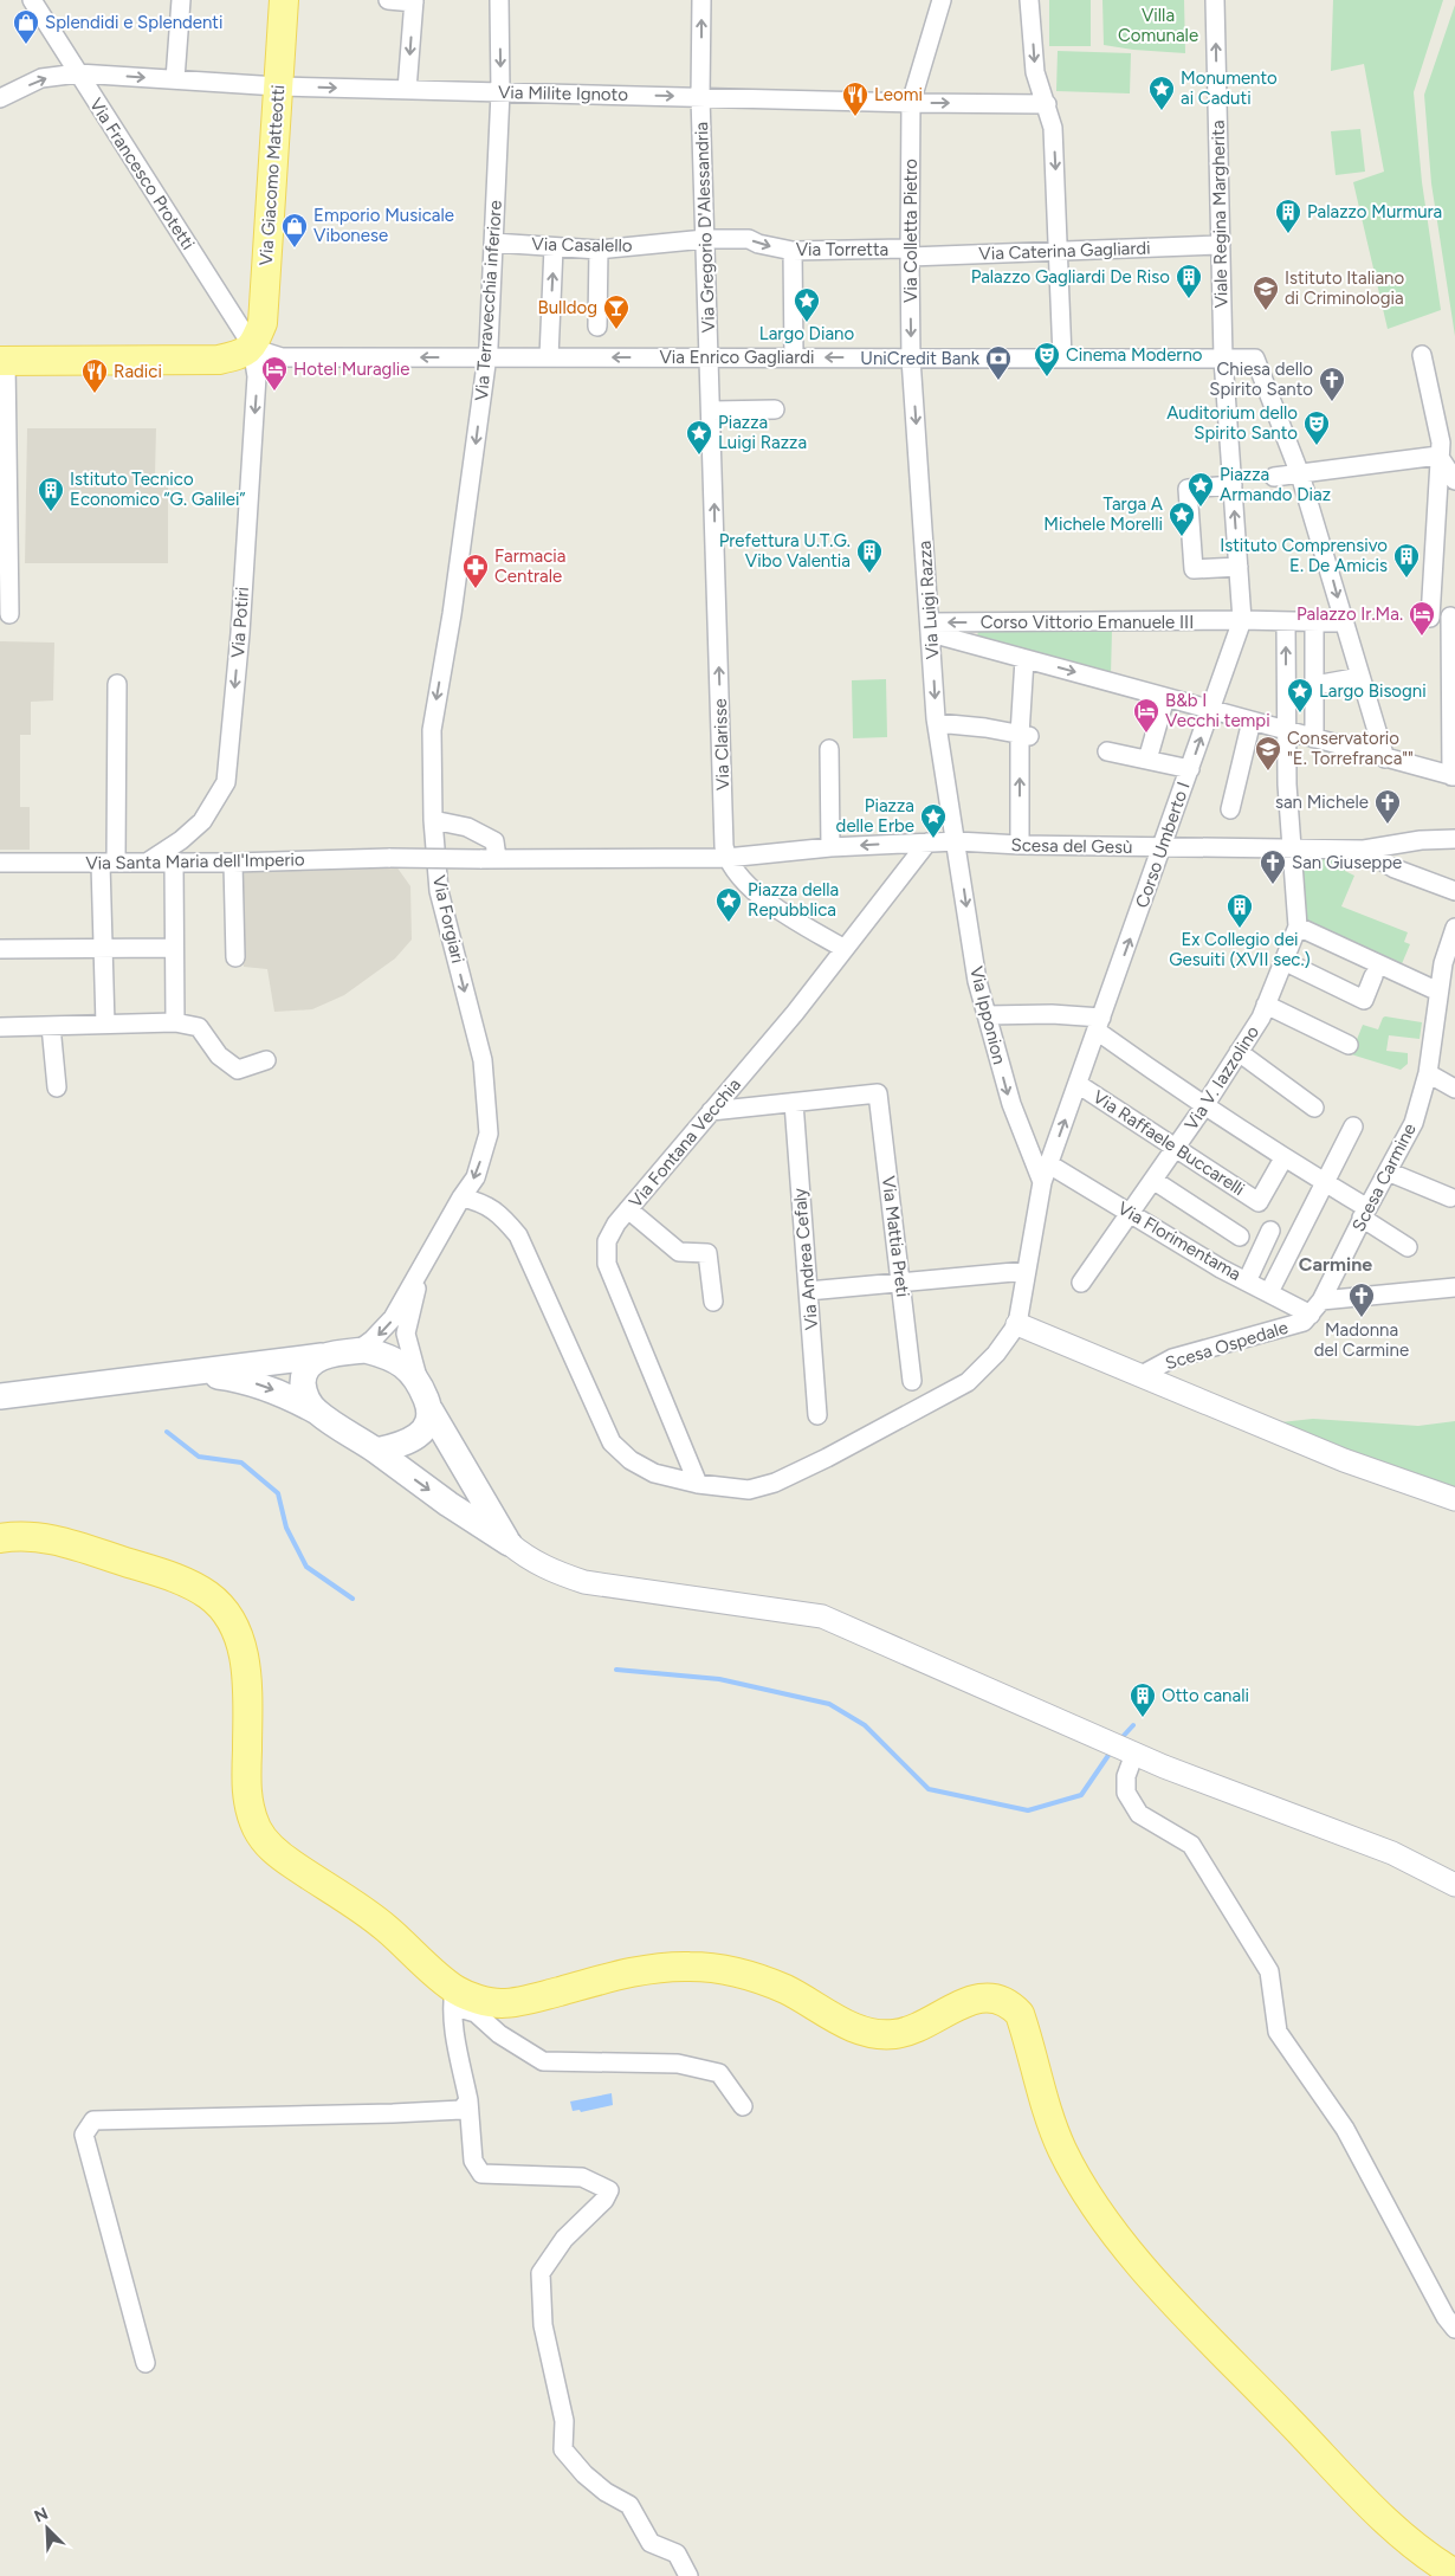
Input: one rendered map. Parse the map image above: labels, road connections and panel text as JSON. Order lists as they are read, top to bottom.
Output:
{
  "streets": {
    "main road": ["Via Giacomo Matteotti"],
    "street": [
      "Via Milite Ignoto",
      "Via Francesco Protetti",
      "Viale Regina Margherita",
      "Via Gregorio D'Alessandria",
      "Via Colletta Pietro",
      "Via Casalello",
      "Via Torretta",
      "Via Caterina Gagliardi",
      "Via Terravecchia inferiore",
      "Via Enrico Gagliardi",
      "Via Luigi Razza",
      "Via Potiri",
      "Corso Vittorio Emanuele III",
      "Via Clarisse",
      "Corso Umberto I",
      "Scesa del Gesù",
      "Via Santa Maria dell'Imperio",
      "Via Forgiari",
      "Via Ipponion",
      "Via V. Iazzolino",
      "Via Fontana Vecchia",
      "Via Raffaele Buccarelli",
      "Scesa Carmine",
      "Via Mattia Preti",
      "Via Florimentama",
      "Via Andrea Cefaly",
      "Scesa Ospedale"
    ]
  },
  "crossings": [
    ["Via Milite Ignoto", "Via Francesco Protetti"],
    ["Via Milite Ignoto", "Via Giacomo Matteotti"],
    ["Via Milite Ignoto", "Via Gregorio D'Alessandria"],
    ["Via Milite Ignoto", "Via Colletta Pietro"],
    ["Via Milite Ignoto", "Via Terravecchia inferiore"],
    ["Via Francesco Protetti", "Via Giacomo Matteotti"],
    ["Via Francesco Protetti", "Via Enrico Gagliardi"],
    ["Via Francesco Protetti", "Via Potiri"],
    ["Via Giacomo Matteotti", "Via Enrico Gagliardi"],
    ["Via Giacomo Matteotti", "Via Potiri"],
    ["Viale Regina Margherita", "Via Caterina Gagliardi"],
    ["Viale Regina Margherita", "Via Enrico Gagliardi"],
    ["Viale Regina Margherita", "Corso Umberto I"],
    ["Via Gregorio D'Alessandria", "Via Casalello"],
    ["Via Gregorio D'Alessandria", "Via Torretta"],
    ["Via Gregorio D'Alessandria", "Via Enrico Gagliardi"],
    ["Via Gregorio D'Alessandria", "Via Clarisse"],
    ["Via Colletta Pietro", "Via Torretta"],
    ["Via Colletta Pietro", "Via Caterina Gagliardi"],
    ["Via Colletta Pietro", "Via Enrico Gagliardi"],
    ["Via Colletta Pietro", "Via Luigi Razza"],
    ["Via Casalello", "Via Torretta"],
    ["Via Casalello", "Via Terravecchia inferiore"],
    ["Via Torretta", "Via Caterina Gagliardi"],
    ["Via Terravecchia inferiore", "Via Enrico Gagliardi"],
    ["Via Terravecchia inferiore", "Via Forgiari"],
    ["Via Enrico Gagliardi", "Via Luigi Razza"],
    ["Via Enrico Gagliardi", "Via Potiri"],
    ["Via Enrico Gagliardi", "Corso Umberto I"],
    ["Via Luigi Razza", "Corso Vittorio Emanuele III"],
    ["Via Luigi Razza", "Scesa del Gesù"],
    ["Via Luigi Razza", "Via Ipponion"],
    ["Via Potiri", "Via Santa Maria dell'Imperio"],
    ["Corso Vittorio Emanuele III", "Corso Umberto I"],
    ["Corso Vittorio Emanuele III", "Via V. Iazzolino"],
    ["Via Clarisse", "Scesa del Gesù"],
    ["Via Clarisse", "Via Santa Maria dell'Imperio"],
    ["Corso Umberto I", "Scesa del Gesù"],
    ["Corso Umberto I", "Via Ipponion"],
    ["Corso Umberto I", "Via Raffaele Buccarelli"],
    ["Corso Umberto I", "Via Florimentama"],
    ["Scesa del Gesù", "Via Santa Maria dell'Imperio"],
    ["Scesa del Gesù", "Via Ipponion"],
    ["Scesa del Gesù", "Via V. Iazzolino"],
    ["Scesa del Gesù", "Via Fontana Vecchia"],
    ["Via V. Iazzolino", "Via Raffaele Buccarelli"],
    ["Via V. Iazzolino", "Via Florimentama"],
    ["Scesa Carmine", "Via Florimentama"],
    ["Scesa Carmine", "Scesa Ospedale"],
    ["Via Mattia Preti", "Via Andrea Cefaly"],
    ["Via Florimentama", "Scesa Ospedale"]
  ],
  "one_way": [
    "Via Milite Ignoto",
    "Viale Regina Margherita",
    "Via Torretta",
    "Via Terravecchia inferiore",
    "Via Enrico Gagliardi",
    "Via Luigi Razza",
    "Via Clarisse",
    "Via Forgiari",
    "Via Ipponion"
  ],
  "districts": ["Carmine"],
  "parks": ["Villa Comunale"],
  "places": {
    "shop": ["Splendidi e Splendenti", "Emporio Musicale Vibonese"],
    "place": [
      "Monumento ai Caduti",
      "Largo Diano",
      "Piazza Luigi Razza",
      "Piazza Armando Diaz",
      "Targa A Michele Morelli",
      "Largo Bisogni",
      "Piazza delle Erbe",
      "Piazza della Repubblica"
    ],
    "restaurant": ["Leomi", "Radici"],
    "building": [
      "Palazzo Murmura",
      "Palazzo Gagliardi De Riso",
      "Istituto Tecnico Economico “G. Galilei”",
      "Prefettura U.T.G. Vibo Valentia",
      "Istituto Comprensivo E. De Amicis",
      "Ex Collegio dei Gesuiti (XVII sec.)",
      "Otto canali"
    ],
    "school or university": ["Istituto Italiano di Criminologia", "Conservatorio \"E. Torrefranca\"\""],
    "bar": ["Bulldog"],
    "theatre": ["Cinema Moderno", "Auditorium dello Spirito Santo"],
    "bank": ["UniCredit Bank"],
    "hotel": ["Hotel Muraglie", "Palazzo Ir.Ma.", "B&b I Vecchi tempi"],
    "church": [
      "Chiesa dello Spirito Santo",
      "san Michele",
      "San Giuseppe",
      "Madonna del Carmine"
    ],
    "pharmacy": ["Farmacia Centrale"]
  },
  "north": "top left"
}
